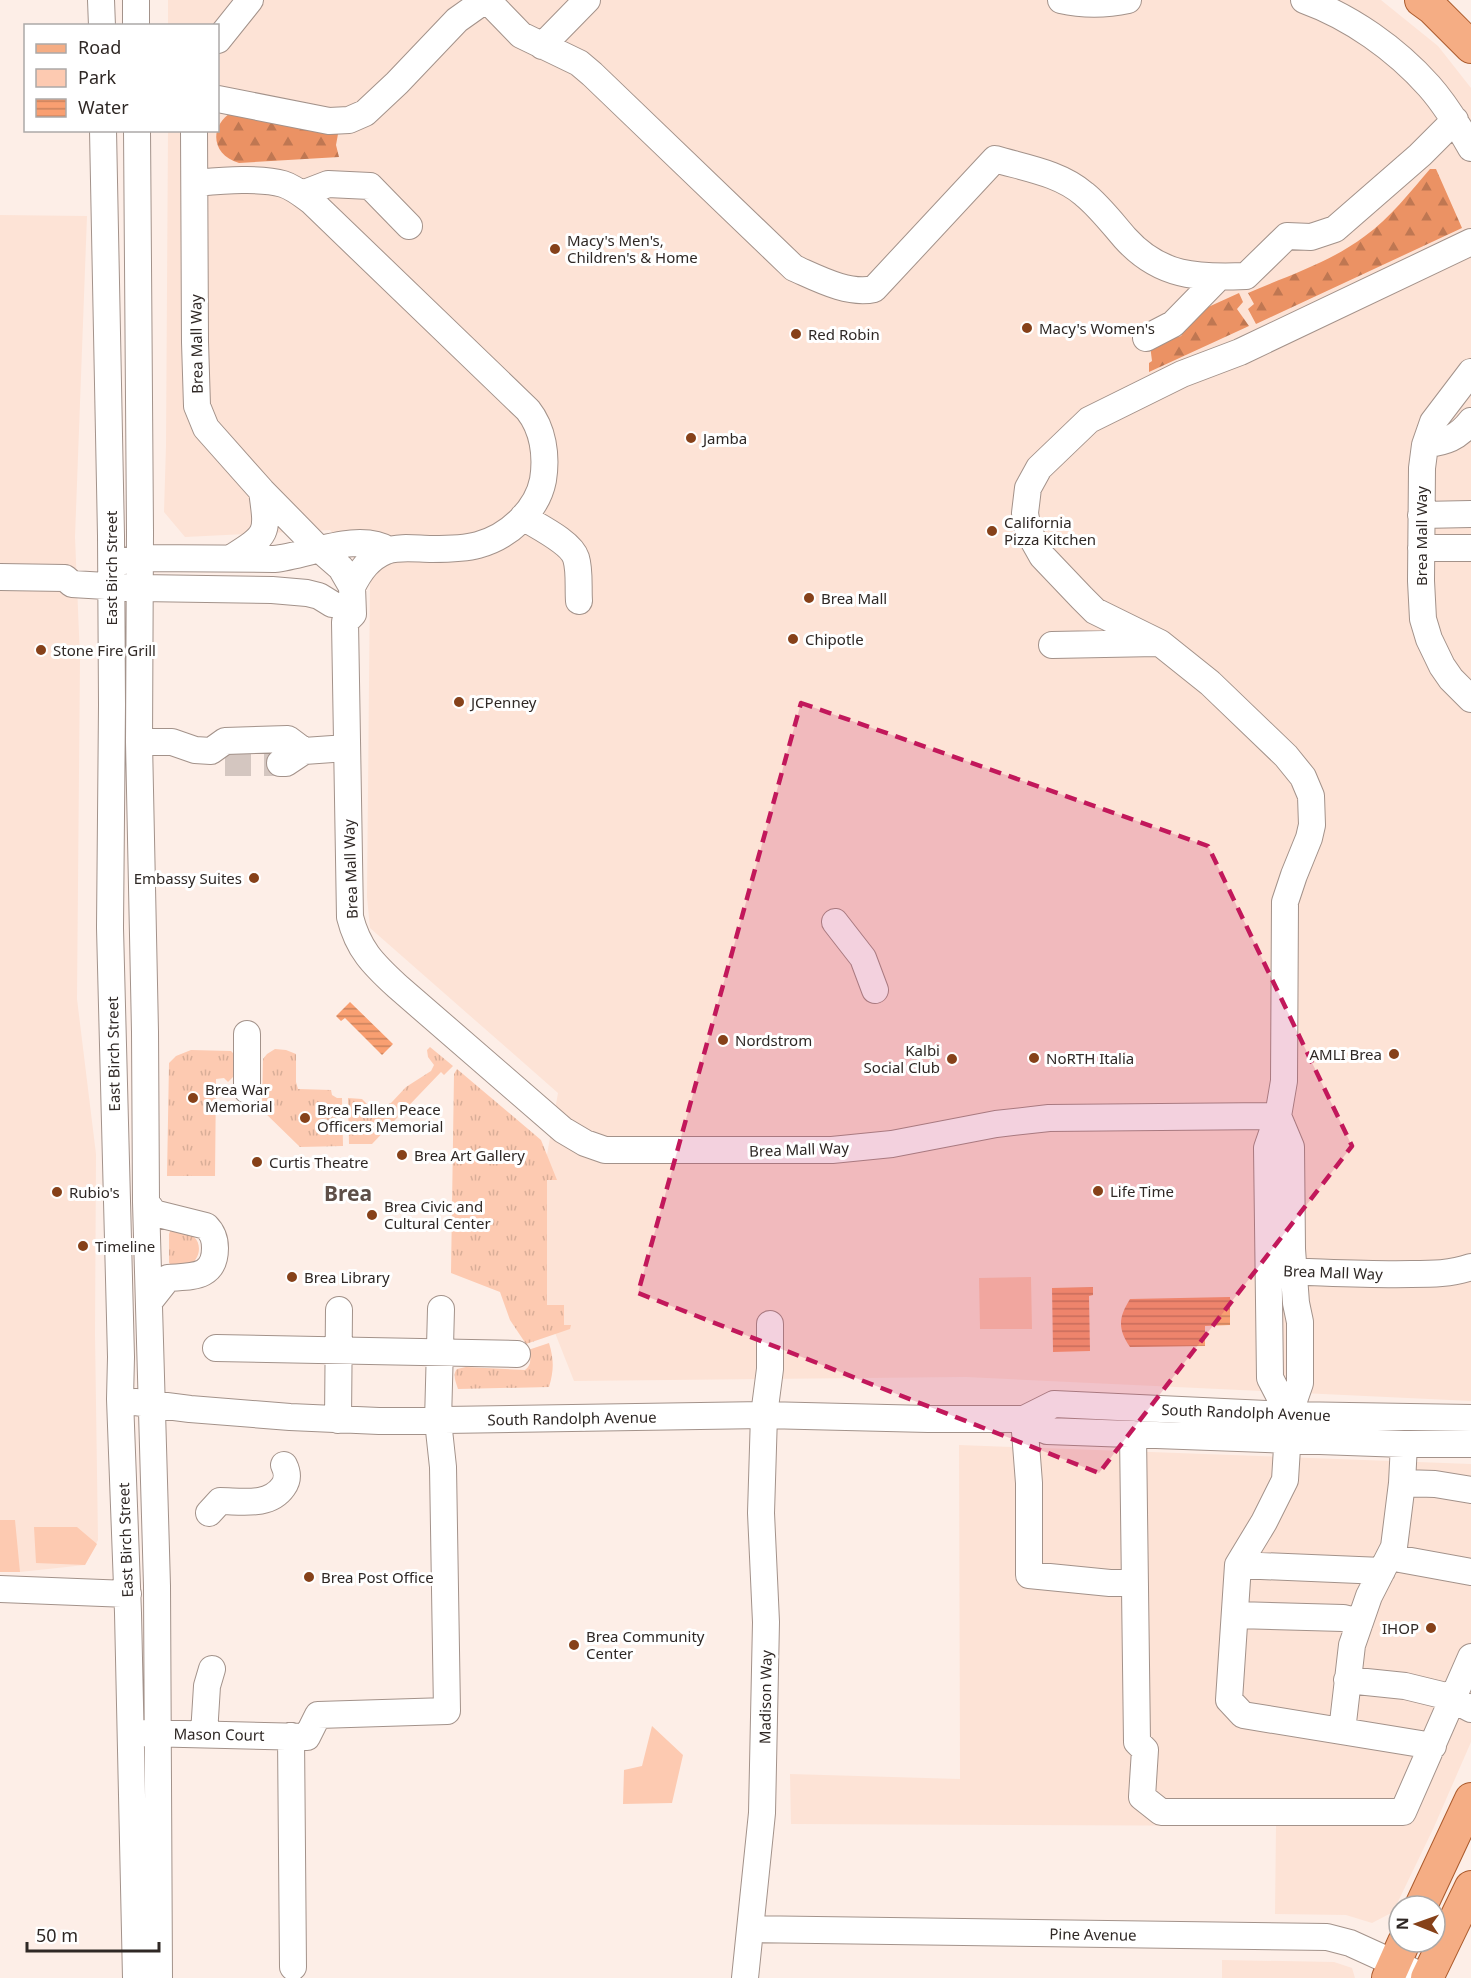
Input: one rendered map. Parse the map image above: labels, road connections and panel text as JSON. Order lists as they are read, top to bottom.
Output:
{
  "streets": {
    "street": [
      "Brea Mall Way",
      "East Birch Street",
      "South Randolph Avenue",
      "Madison Way",
      "Mason Court",
      "Pine Avenue"
    ]
  },
  "crossings": [
    ["East Birch Street", "South Randolph Avenue"],
    ["East Birch Street", "Mason Court"],
    ["South Randolph Avenue", "Madison Way"],
    ["Madison Way", "Pine Avenue"]
  ],
  "districts": ["Brea"],
  "places": [
    "Macy's Men's, Children's & Home",
    "Macy's Women's",
    "Red Robin",
    "Jamba",
    "California Pizza Kitchen",
    "Brea Mall",
    "Chipotle",
    "Stone Fire Grill",
    "JCPenney",
    "Embassy Suites",
    "Nordstrom",
    "AMLI Brea",
    "NoRTH Italia",
    "Kalbi Social Club",
    "Brea War Memorial",
    "Brea Fallen Peace Officers Memorial",
    "Brea Art Gallery",
    "Curtis Theatre",
    "Life Time",
    "Rubio's",
    "Brea Civic and Cultural Center",
    "Timeline",
    "Brea Library",
    "Brea Post Office",
    "IHOP",
    "Brea Community Center"
  ],
  "legend": ["Road", "Park", "Water"],
  "scale_bar": "50 m",
  "north": "left"
}
